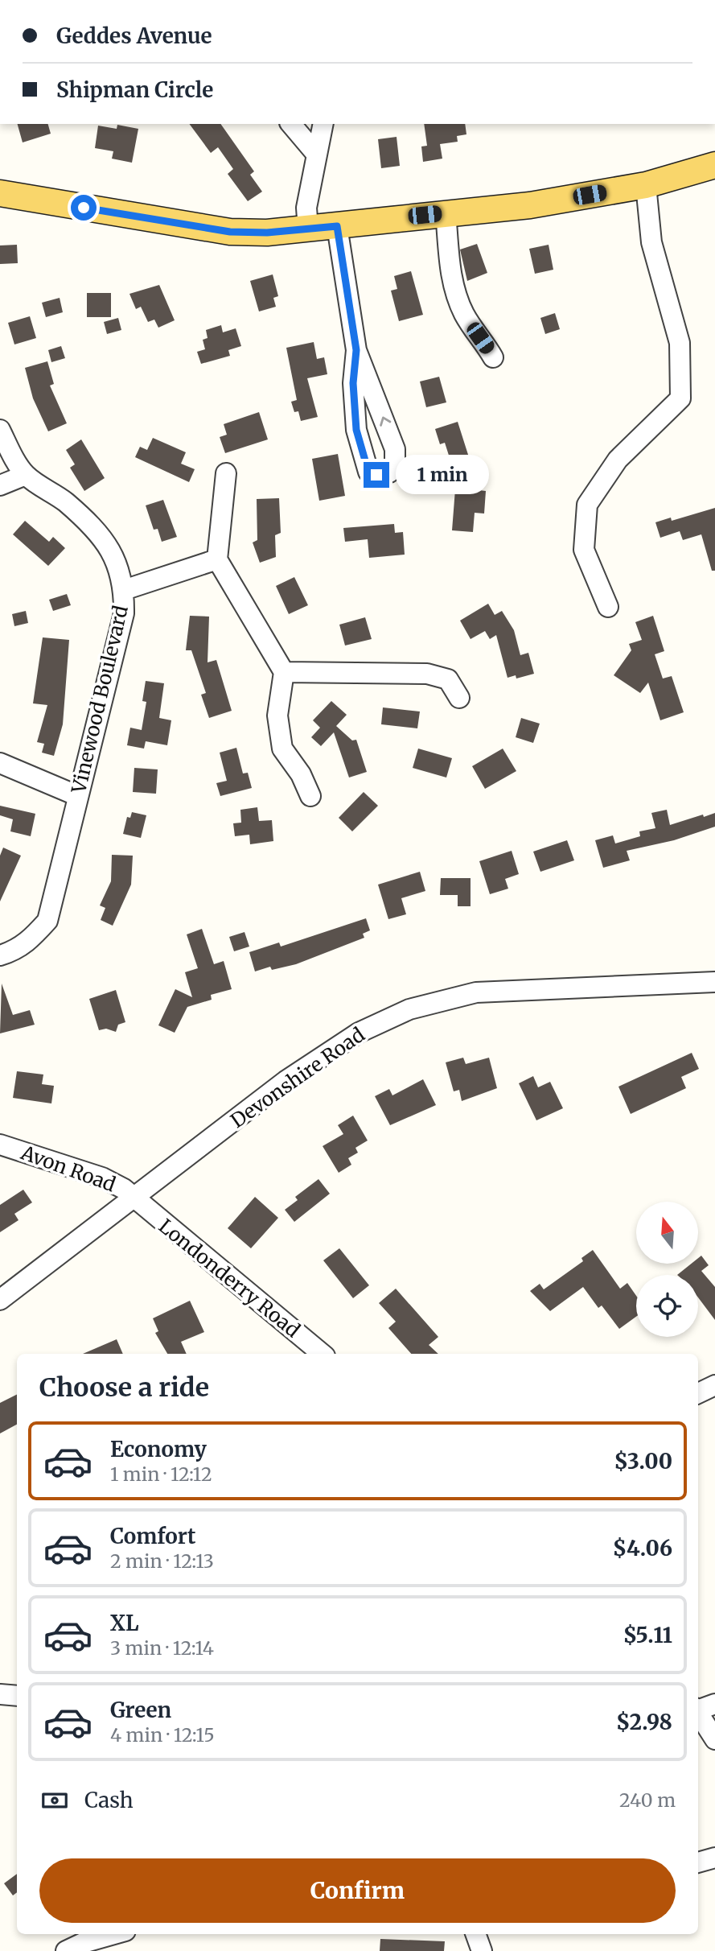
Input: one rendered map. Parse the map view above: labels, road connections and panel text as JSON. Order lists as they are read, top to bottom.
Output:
{
  "streets": {
    "street": [
      "Vinewood Boulevard",
      "Devonshire Road",
      "Avon Road",
      "Londonderry Road"
    ]
  },
  "crossings": [
    ["Devonshire Road", "Avon Road"],
    ["Devonshire Road", "Londonderry Road"],
    ["Avon Road", "Londonderry Road"]
  ],
  "north": "top",
  "page": {
    "banner": ["Geddes Avenue", "Shipman Circle"],
    "bubble": "1 min",
    "heading": "Choose a ride",
    "list": [
      {
        "name": "Economy",
        "note": "1 min · 12:12",
        "value": "$3.00"
      },
      {
        "name": "Comfort",
        "note": "2 min · 12:13",
        "value": "$4.06"
      },
      {
        "name": "XL",
        "note": "3 min · 12:14",
        "value": "$5.11"
      },
      {
        "name": "Green",
        "note": "4 min · 12:15",
        "value": "$2.98"
      }
    ],
    "pay": ["Cash", "240 m"],
    "buttons": "Confirm"
  }
}
